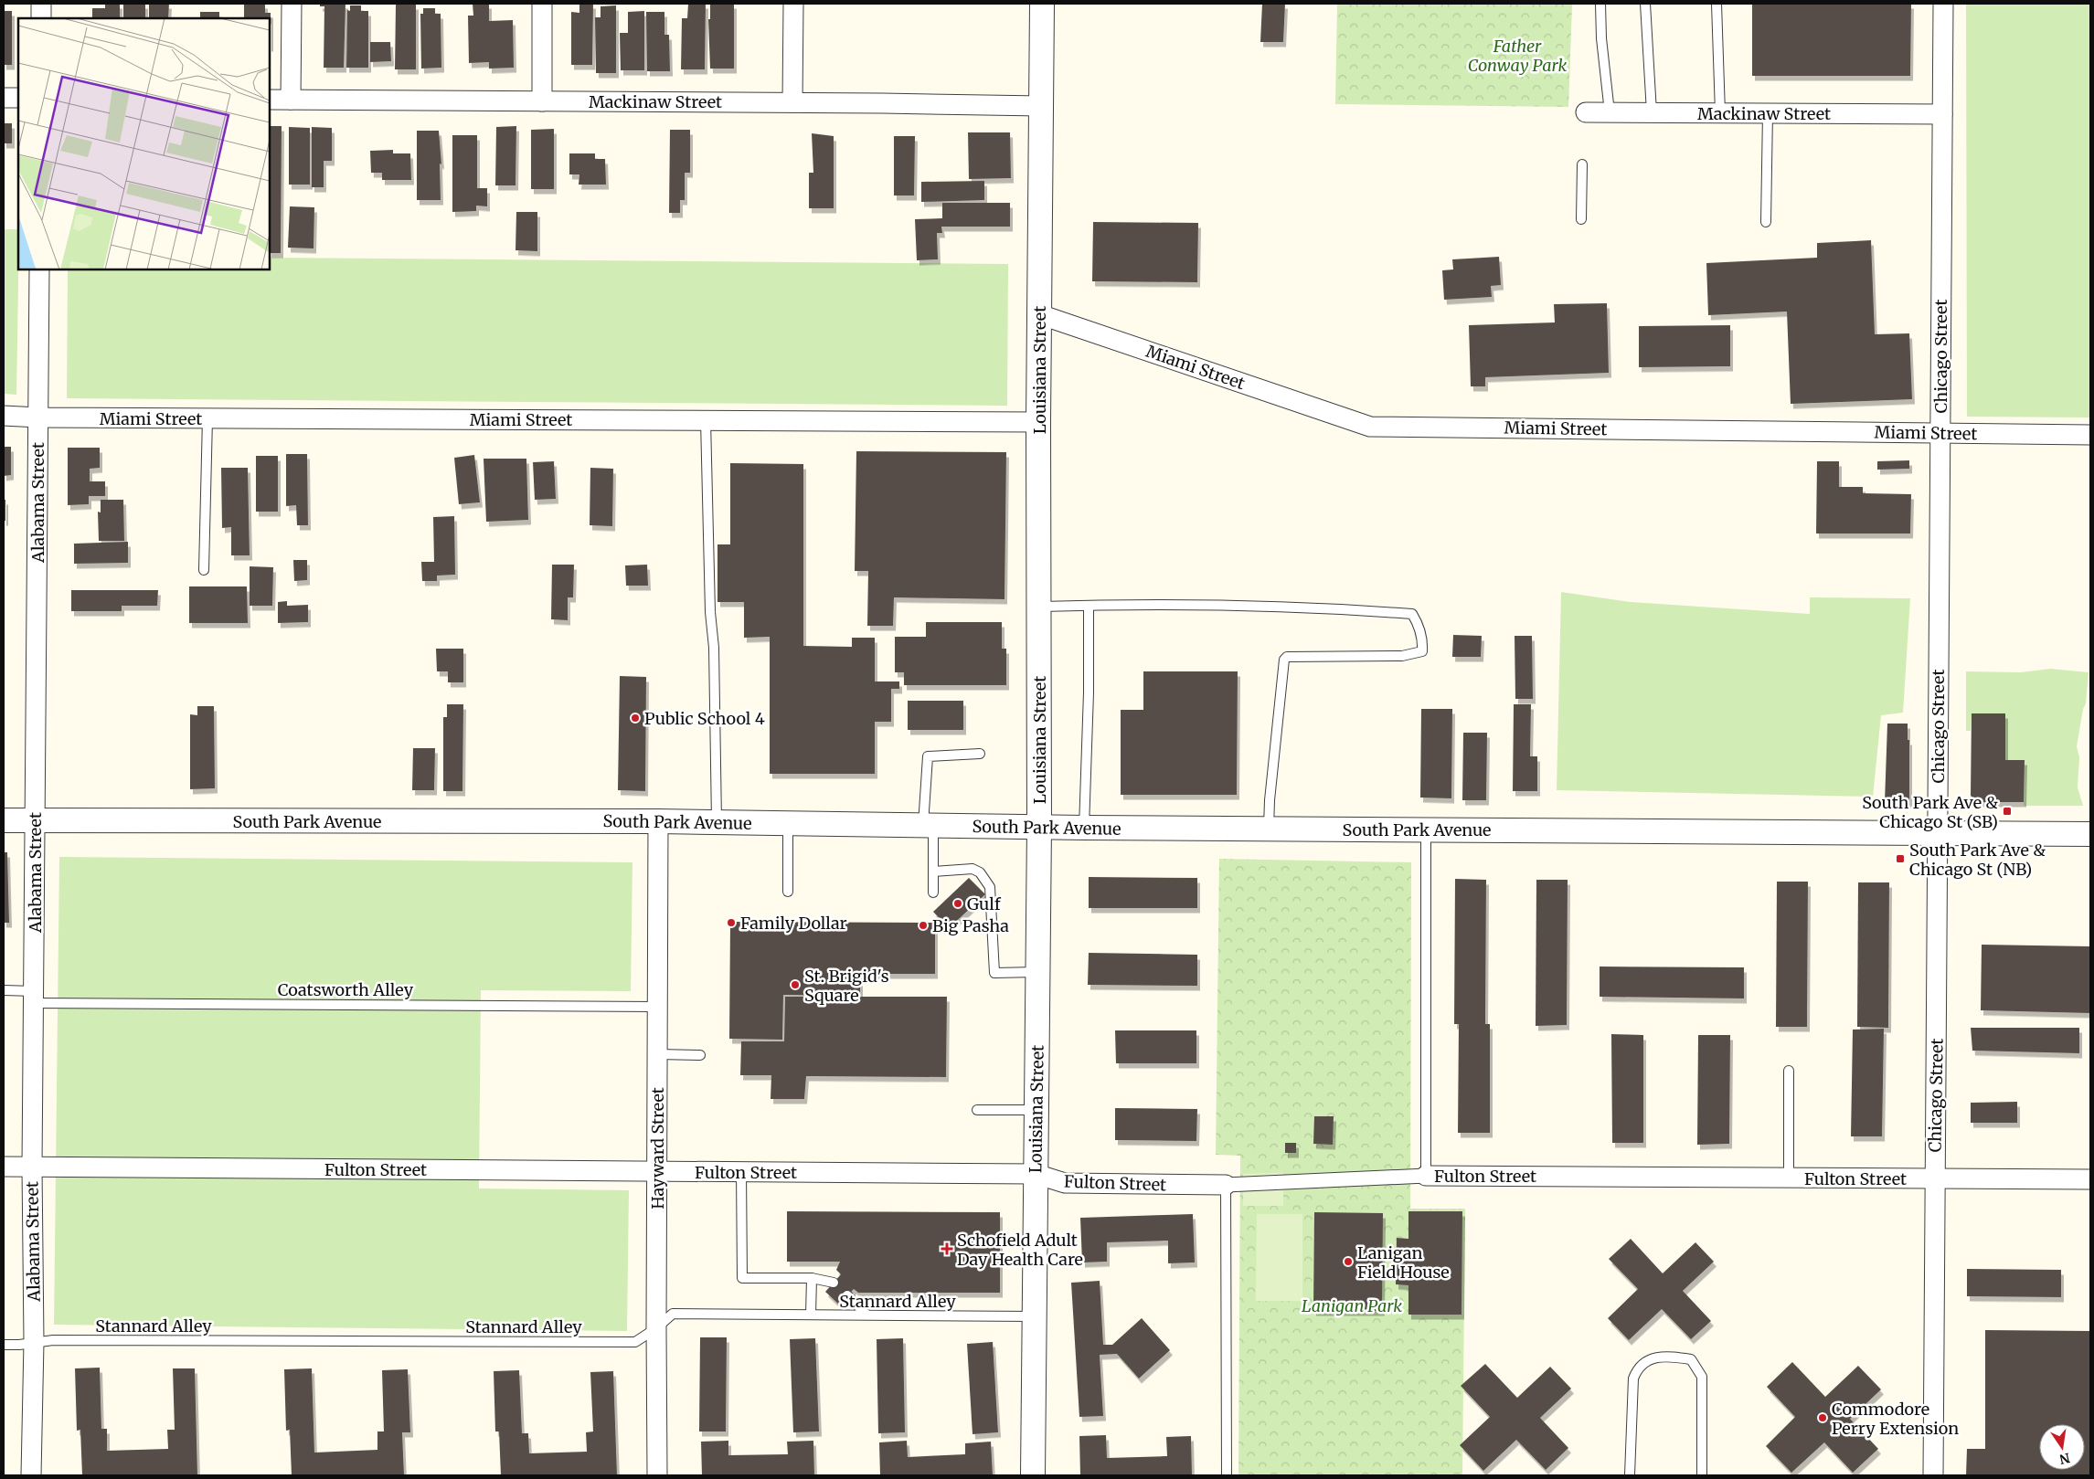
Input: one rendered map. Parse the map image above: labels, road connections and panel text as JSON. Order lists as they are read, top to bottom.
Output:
{
  "streets": {
    "street": [
      "Mackinaw Street",
      "Chicago Street",
      "Miami Street",
      "Louisiana Street",
      "Alabama Street",
      "South Park Avenue",
      "Hayward Street",
      "Fulton Street"
    ],
    "lane": ["Coatsworth Alley", "Stannard Alley"]
  },
  "crossings": [
    ["Mackinaw Street", "Chicago Street"],
    ["Mackinaw Street", "Louisiana Street"],
    ["Chicago Street", "Miami Street"],
    ["Chicago Street", "South Park Avenue"],
    ["Chicago Street", "Fulton Street"],
    ["Miami Street", "Louisiana Street"],
    ["Miami Street", "Alabama Street"],
    ["Louisiana Street", "South Park Avenue"],
    ["Louisiana Street", "Fulton Street"],
    ["Louisiana Street", "Stannard Alley"],
    ["Alabama Street", "South Park Avenue"],
    ["Alabama Street", "Coatsworth Alley"],
    ["Alabama Street", "Fulton Street"],
    ["Alabama Street", "Stannard Alley"],
    ["South Park Avenue", "Hayward Street"],
    ["Coatsworth Alley", "Hayward Street"],
    ["Hayward Street", "Fulton Street"],
    ["Hayward Street", "Stannard Alley"]
  ],
  "parks": ["Father Conway Park", "Lanigan Park"],
  "places": {
    "other": [
      "Public School 4",
      "Gulf",
      "Family Dollar",
      "Big Pasha",
      "St. Brigid's Square",
      "Lanigan Field House",
      "Commodore Perry Extension"
    ],
    "transit": ["South Park Ave & Chicago St (SB)", "South Park Ave & Chicago St (NB)"],
    "health": ["Schofield Adult Day Health Care"]
  },
  "north": "bottom"
}
